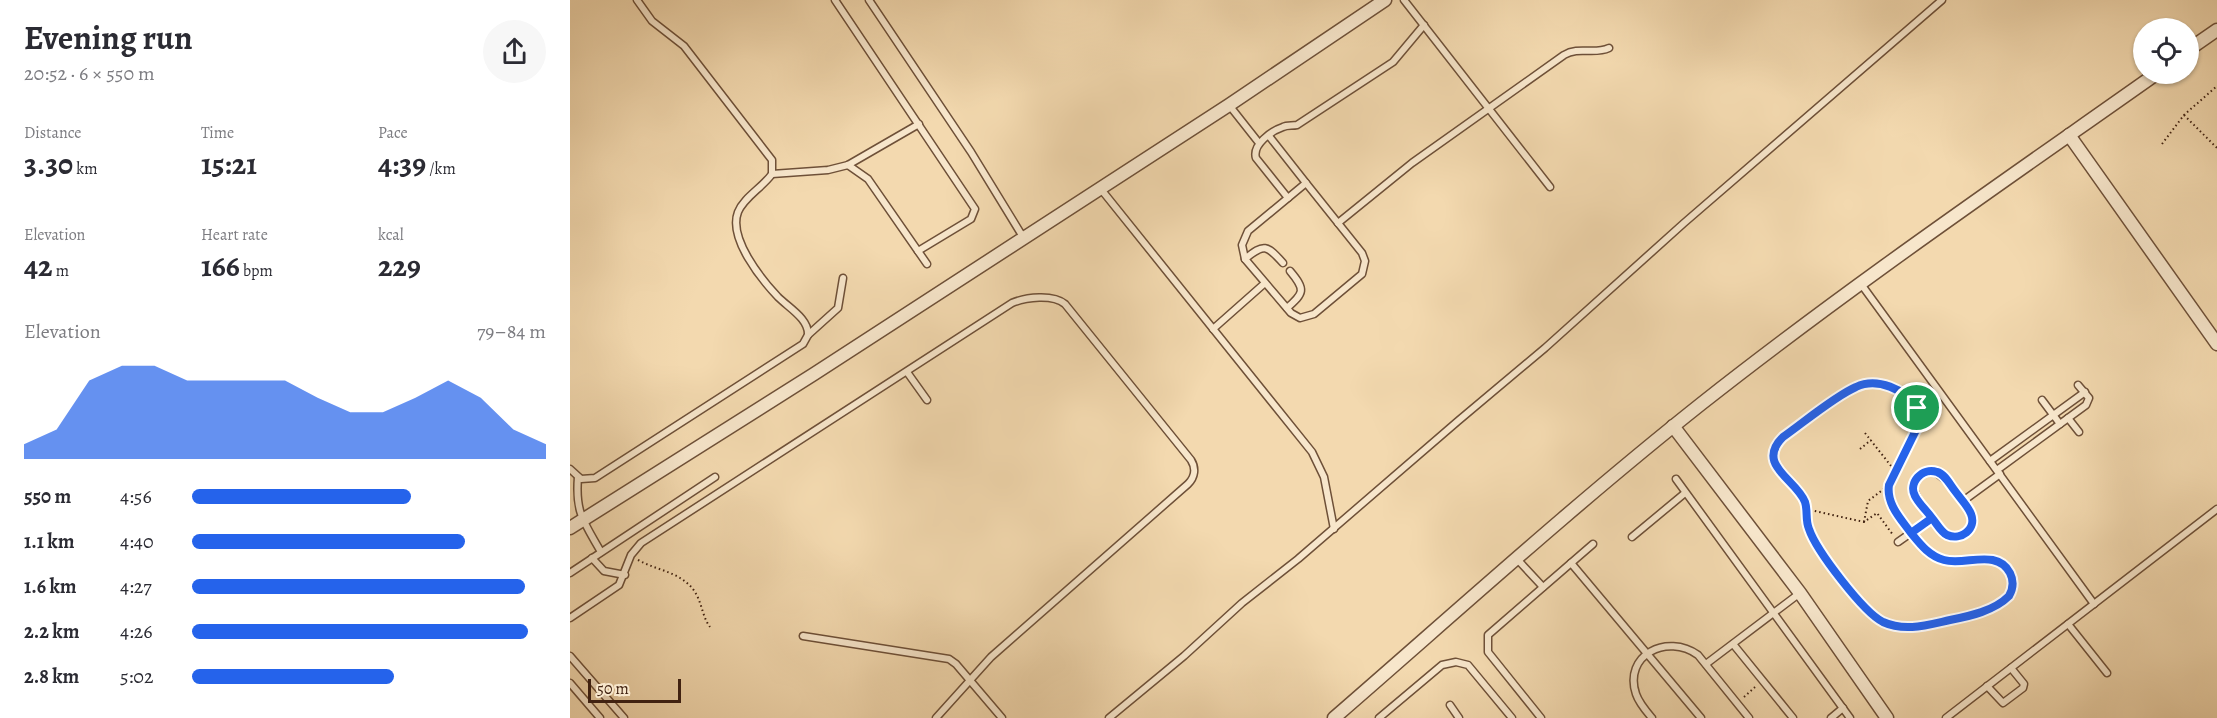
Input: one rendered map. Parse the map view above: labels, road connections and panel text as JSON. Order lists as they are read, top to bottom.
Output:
{
  "scale_bar": "50 m",
  "page": {
    "heading": ["Evening run", "20:52 · 6 × 550 m"],
    "stats": [
      ["Distance", "3.30 km"],
      ["Time", "15:21"],
      ["Pace", "4:39 /km"],
      ["Elevation", "42 m"],
      ["Heart rate", "166 bpm"],
      ["kcal", "229"]
    ],
    "chart": ["Elevation", "79–84 m"],
    "list": [
      {
        "name": "550 m",
        "note": "4:56"
      },
      {
        "name": "1.1 km",
        "note": "4:40"
      },
      {
        "name": "1.6 km",
        "note": "4:27"
      },
      {
        "name": "2.2 km",
        "note": "4:26"
      },
      {
        "name": "2.8 km",
        "note": "5:02"
      }
    ],
    "scale": "50 m"
  }
}
